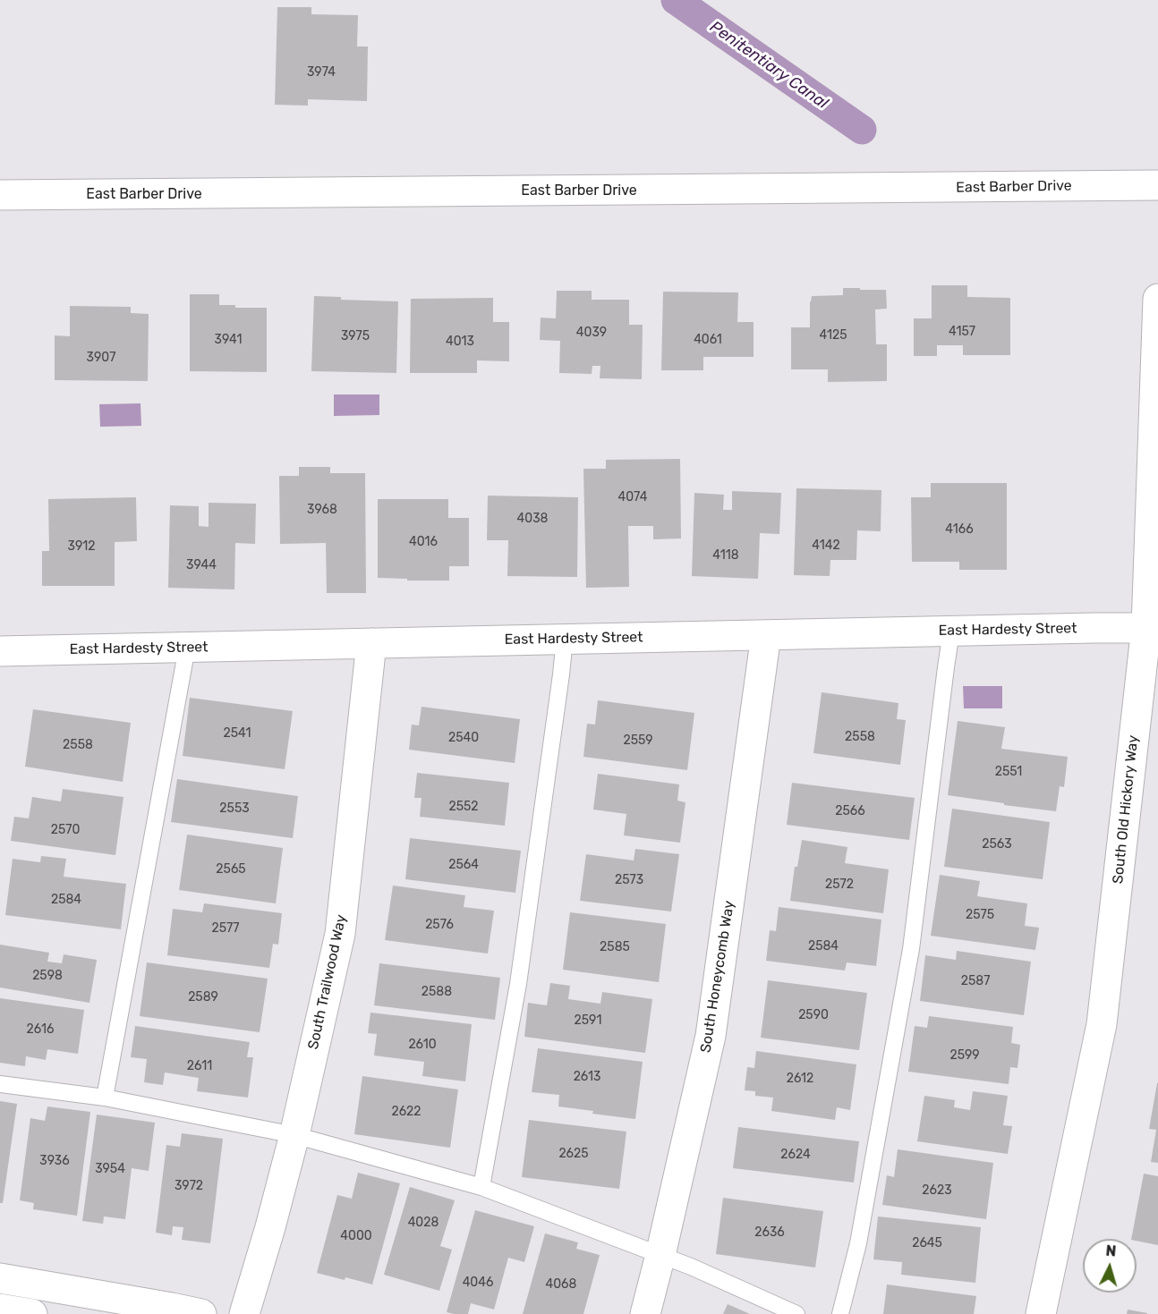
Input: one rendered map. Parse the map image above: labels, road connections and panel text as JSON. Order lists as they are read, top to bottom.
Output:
{
  "streets": {
    "street": [
      "East Barber Drive",
      "East Hardesty Street",
      "South Old Hickory Way",
      "South Honeycomb Way",
      "South Trailwood Way"
    ]
  },
  "crossings": [
    ["East Hardesty Street", "South Old Hickory Way"],
    ["East Hardesty Street", "South Honeycomb Way"],
    ["East Hardesty Street", "South Trailwood Way"]
  ],
  "water": ["Penitentiary Canal"],
  "house_numbers": [
    "3974",
    "4157",
    "4039",
    "4125",
    "3975",
    "3941",
    "4061",
    "4013",
    "3907",
    "4074",
    "3968",
    "4038",
    "4166",
    "4016",
    "4142",
    "3912",
    "4118",
    "3944",
    "2541",
    "2558",
    "2540",
    "2559",
    "2558",
    "2551",
    "2552",
    "2553",
    "2566",
    "2570",
    "2563",
    "2564",
    "2565",
    "2573",
    "2572",
    "2584",
    "2575",
    "2576",
    "2577",
    "2584",
    "2585",
    "2598",
    "2587",
    "2588",
    "2589",
    "2590",
    "2591",
    "2616",
    "2610",
    "2599",
    "2611",
    "2613",
    "2612",
    "2622",
    "2625",
    "2624",
    "3936",
    "3954",
    "3972",
    "2623",
    "4028",
    "2636",
    "4000",
    "2645",
    "4046",
    "4068"
  ],
  "north": "top"
}
